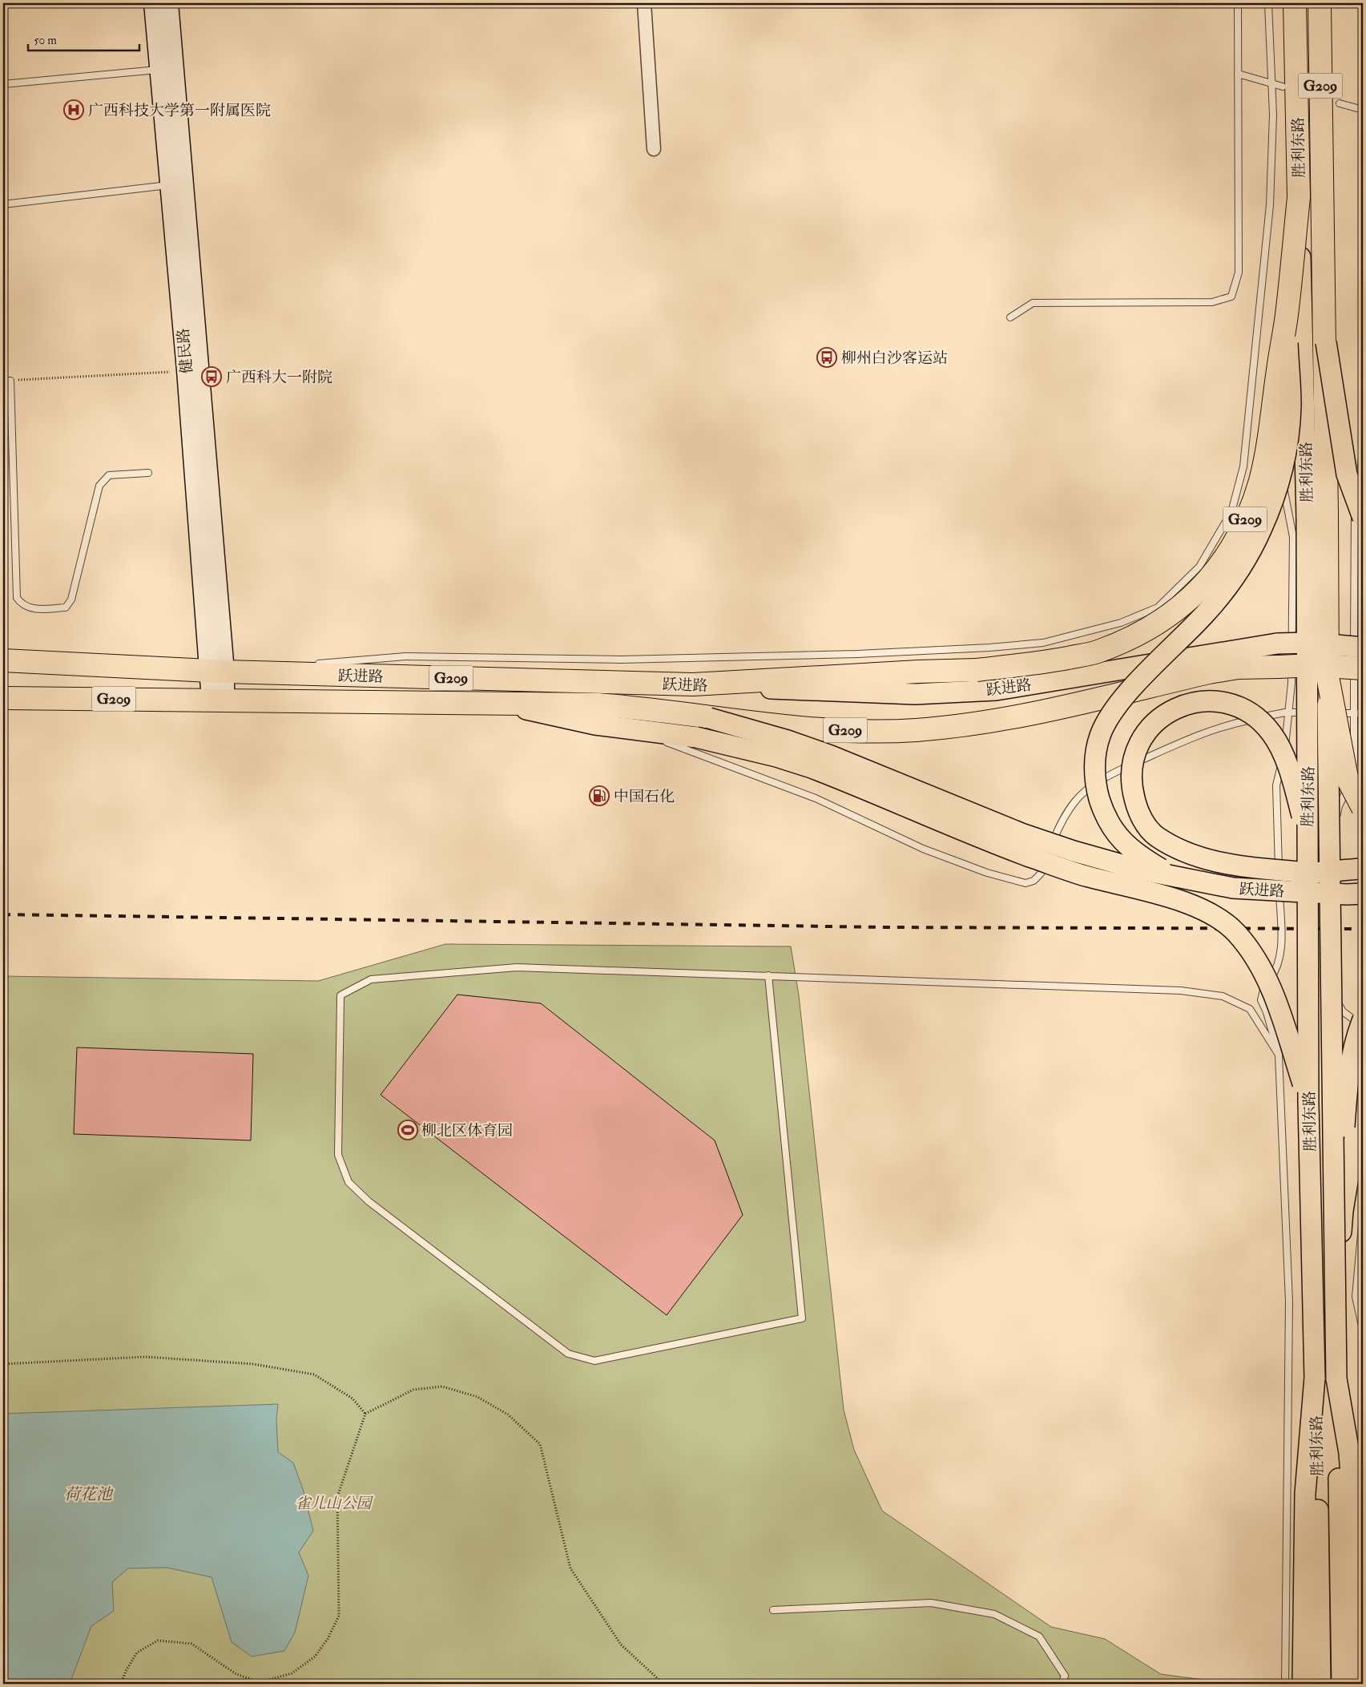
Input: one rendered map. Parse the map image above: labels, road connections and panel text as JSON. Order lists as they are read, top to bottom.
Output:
{
  "streets": {
    "highway": ["G209", "胜利东路", "跃进路"],
    "main road": ["健民路"]
  },
  "crossings": [
    ["G209", "胜利东路"],
    ["G209", "跃进路"],
    ["健民路", "跃进路"]
  ],
  "water": ["荷花池"],
  "parks": ["雀儿山公园"],
  "places": {
    "hospital": ["广西科技大学第一附属医院"],
    "bus stop": ["柳州白沙客运站", "广西科大一附院"],
    "fuel station": ["中国石化"],
    "sports": ["柳北区体育园"]
  },
  "scale_bar": "50 m"
}
